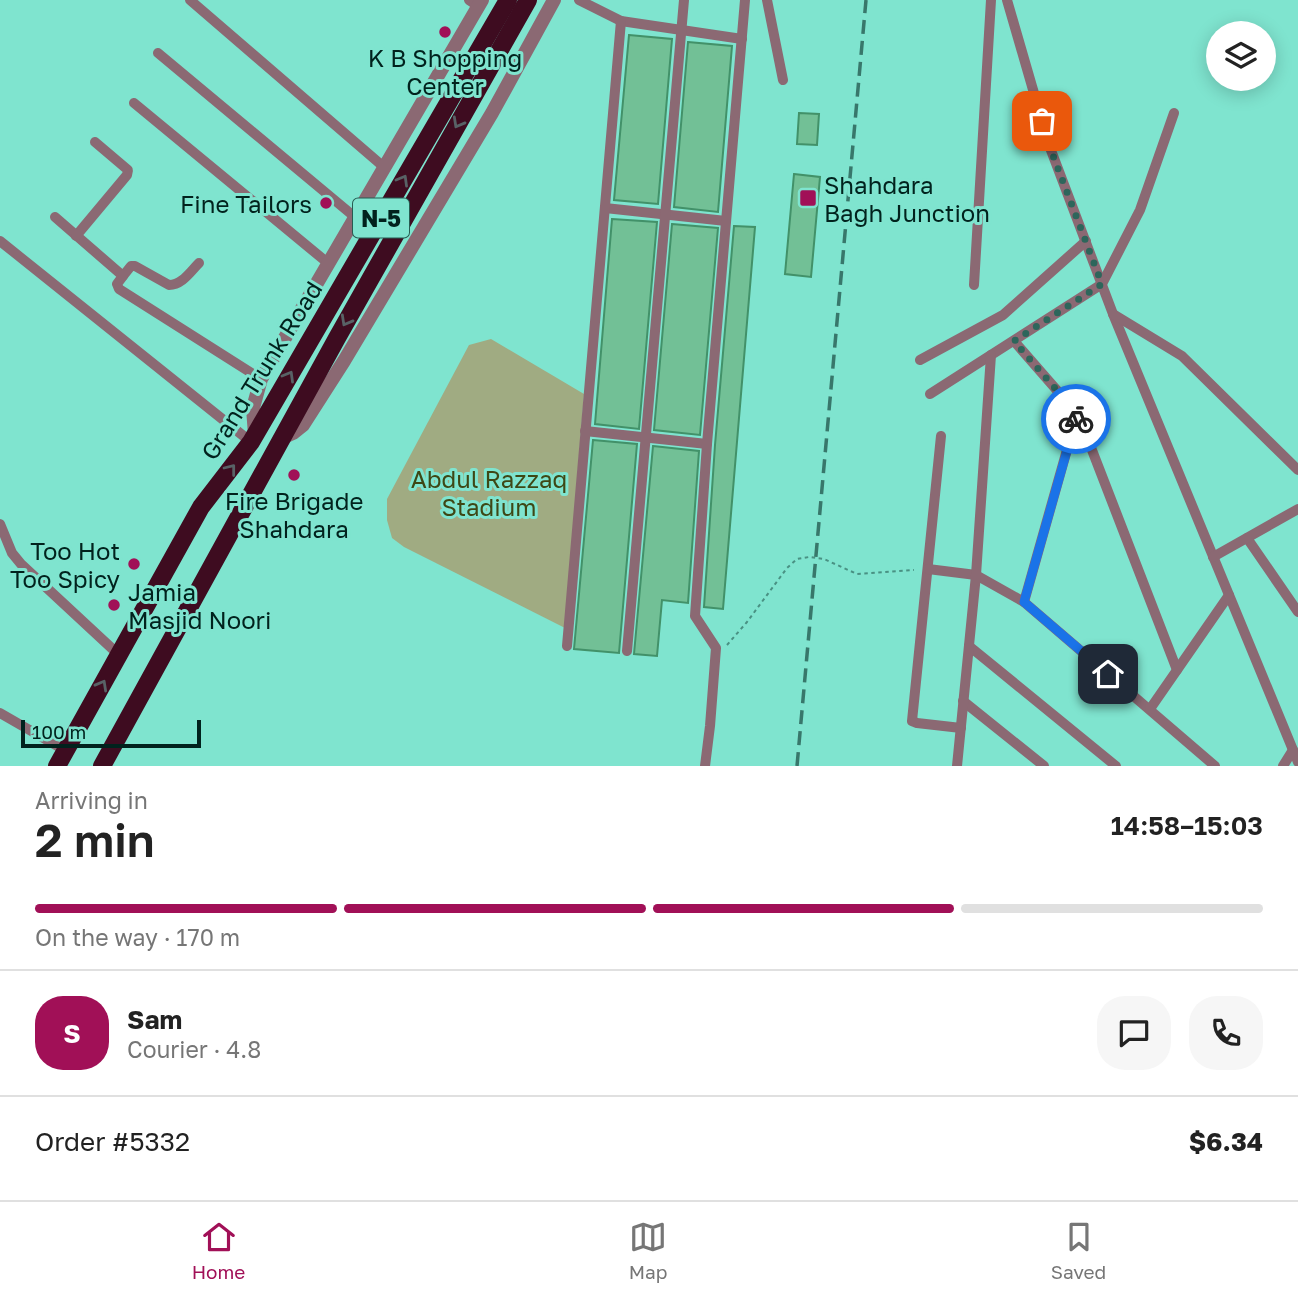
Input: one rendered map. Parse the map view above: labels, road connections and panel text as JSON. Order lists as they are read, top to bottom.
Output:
{
  "streets": {
    "highway": ["N-5", "Grand Trunk Road"]
  },
  "parks": ["Abdul Razzaq Stadium"],
  "places": {
    "other": [
      "K B Shopping Center",
      "Fine Tailors",
      "Fire Brigade Shahdara",
      "Too Hot Too Spicy",
      "Jamia Masjid Noori"
    ],
    "transit": ["Shahdara Bagh Junction"]
  },
  "scale_bar": "100 m",
  "page": {
    "scale": "100 m",
    "heading": ["2 min", "Arriving in", "14:58–15:03"],
    "panel": [
      "Sam",
      "Courier · 4.8",
      "Order #5332",
      "$6.34"
    ],
    "bar": "On the way · 170 m",
    "round": "S",
    "tabs": ["Home", "Map", "Saved"]
  }
}
